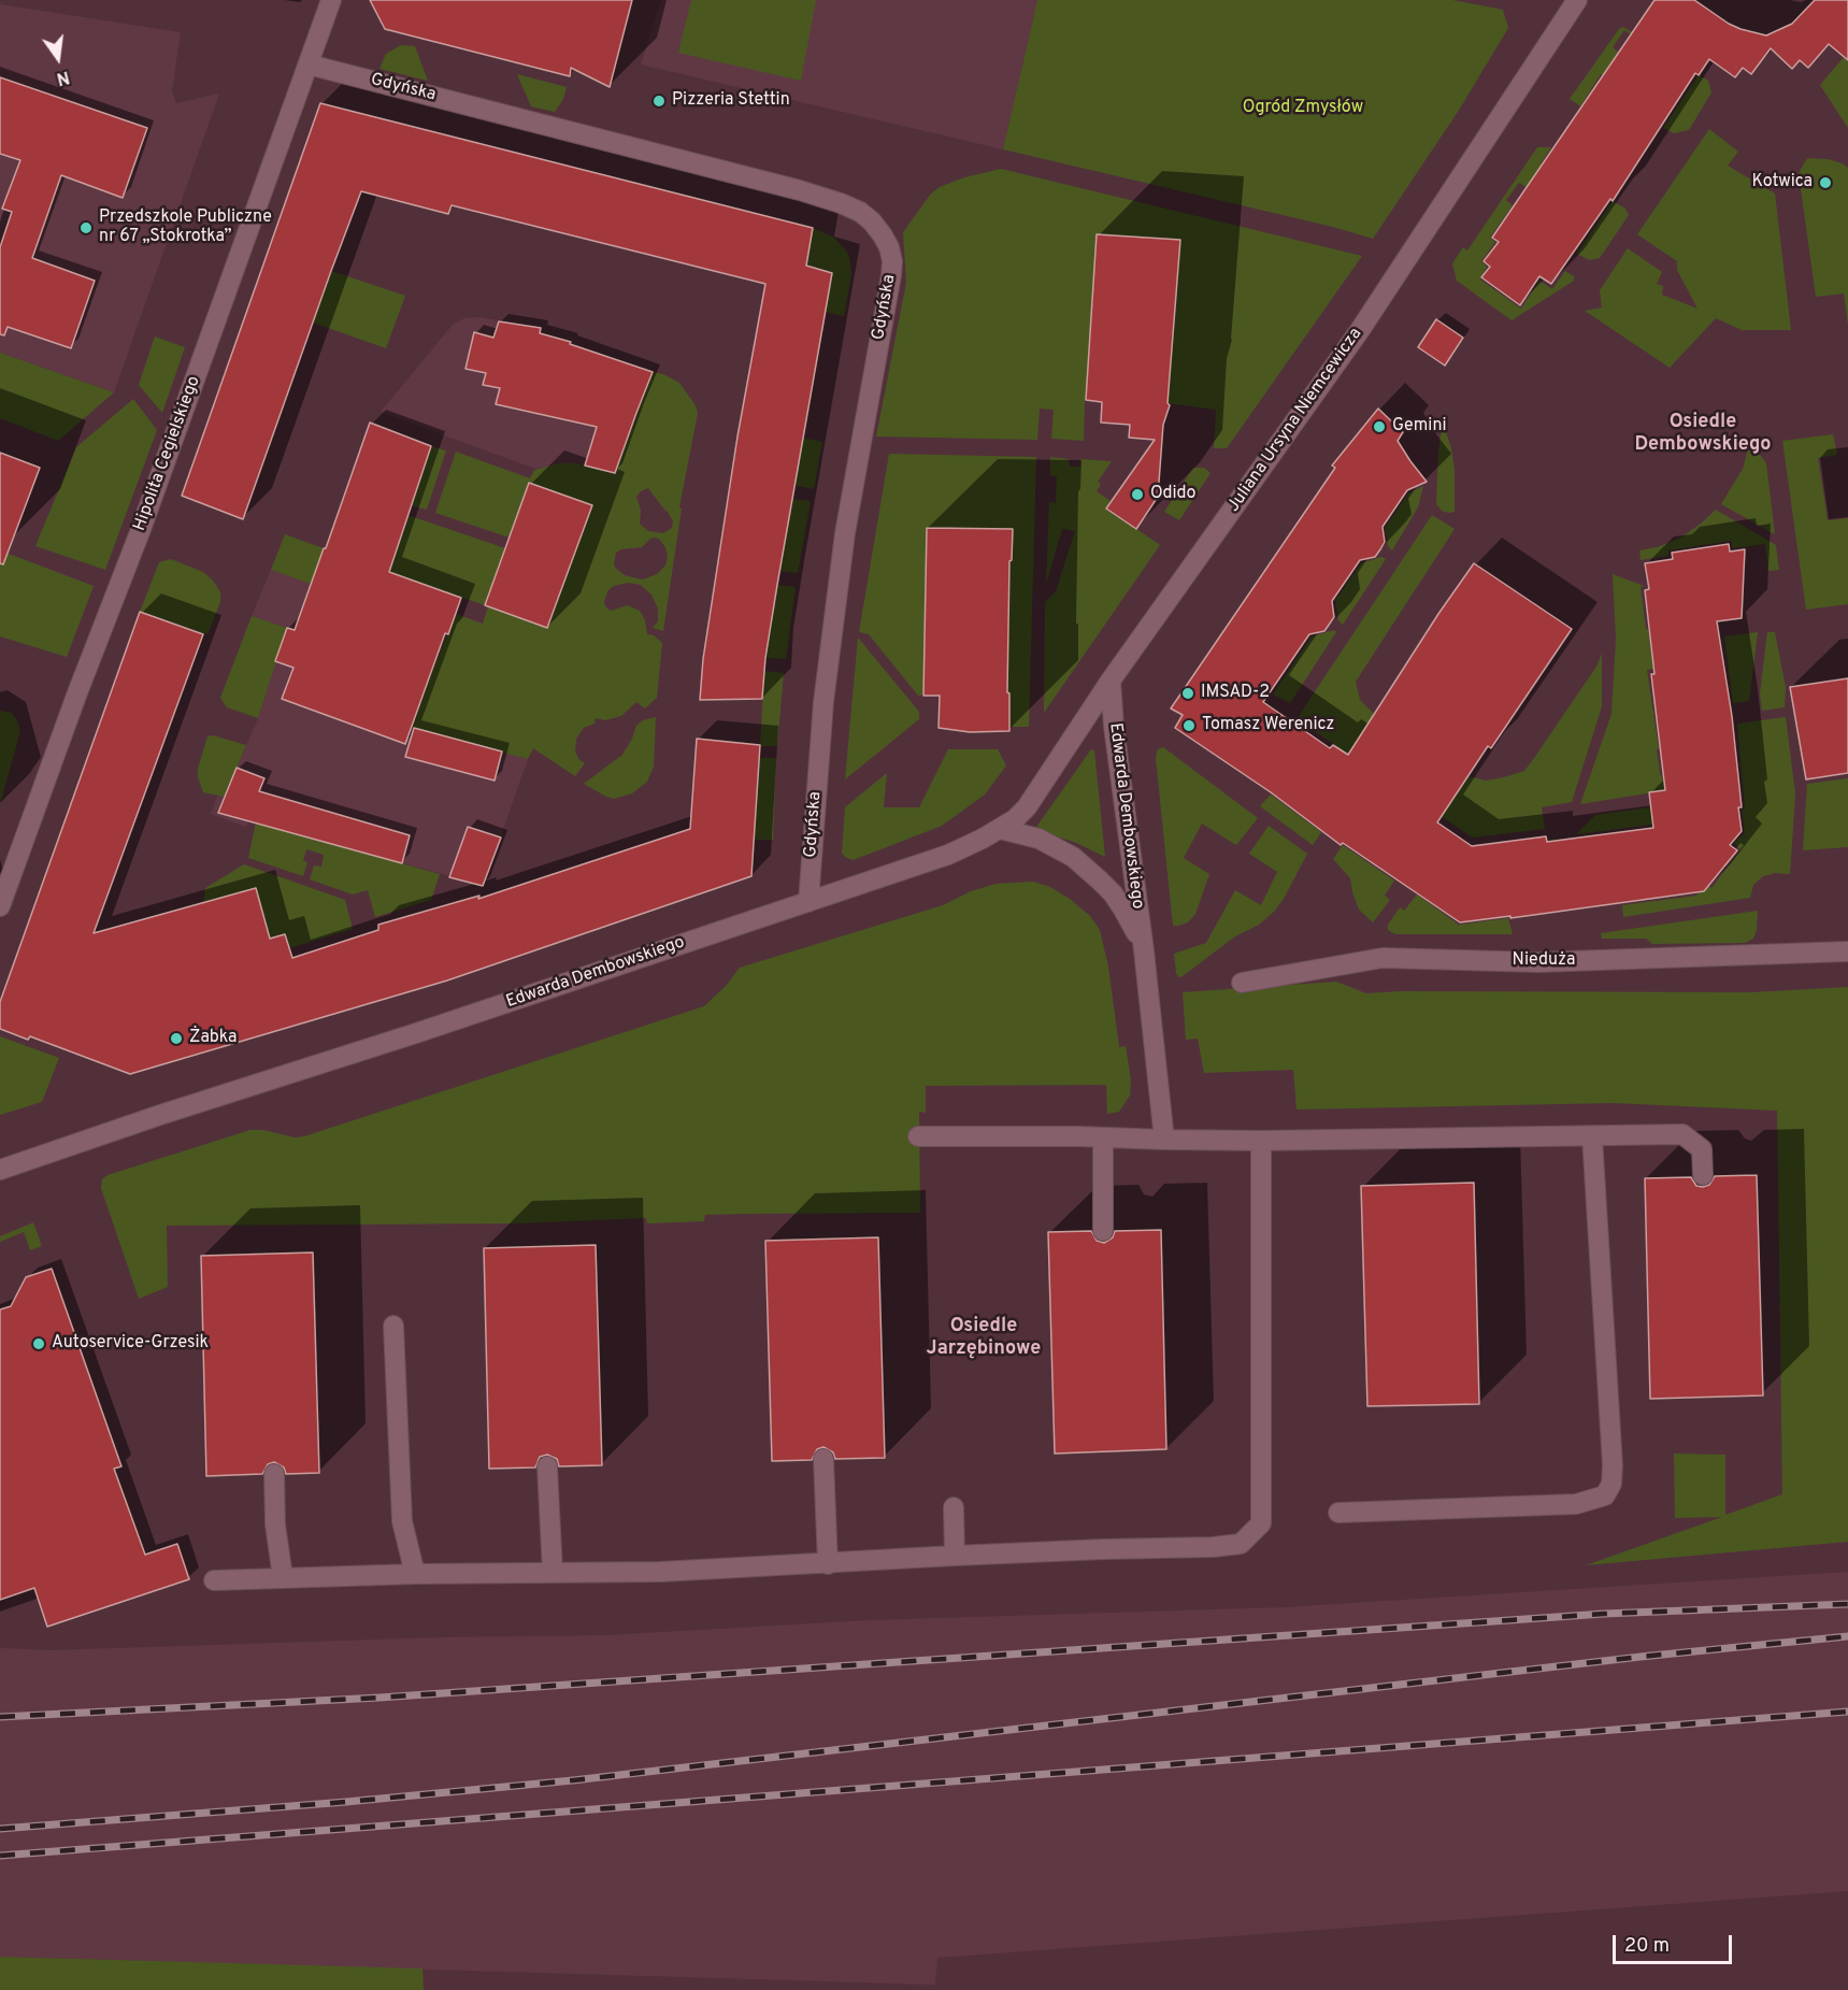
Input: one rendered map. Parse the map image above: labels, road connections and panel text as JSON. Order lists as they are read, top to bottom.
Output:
{
  "streets": {
    "street": [
      "Gdyńska",
      "Juliana Ursyna Niemcewicza",
      "Hipolita Cegielskiego",
      "Edwarda Dembowskiego",
      "Nieduża"
    ]
  },
  "crossings": [
    ["Gdyńska", "Hipolita Cegielskiego"],
    ["Gdyńska", "Edwarda Dembowskiego"],
    ["Juliana Ursyna Niemcewicza", "Edwarda Dembowskiego"]
  ],
  "districts": ["Osiedle Dembowskiego", "Osiedle Jarzębinowe"],
  "parks": ["Ogród Zmysłów"],
  "places": [
    "Pizzeria Stettin",
    "Kotwica",
    "Przedszkole Publiczne nr 67 „Stokrotka”",
    "Gemini",
    "Odido",
    "IMSAD-2",
    "Tomasz Werenicz",
    "Żabka",
    "Autoservice-Grzesik"
  ],
  "scale_bar": "20 m",
  "north": "bottom"
}
